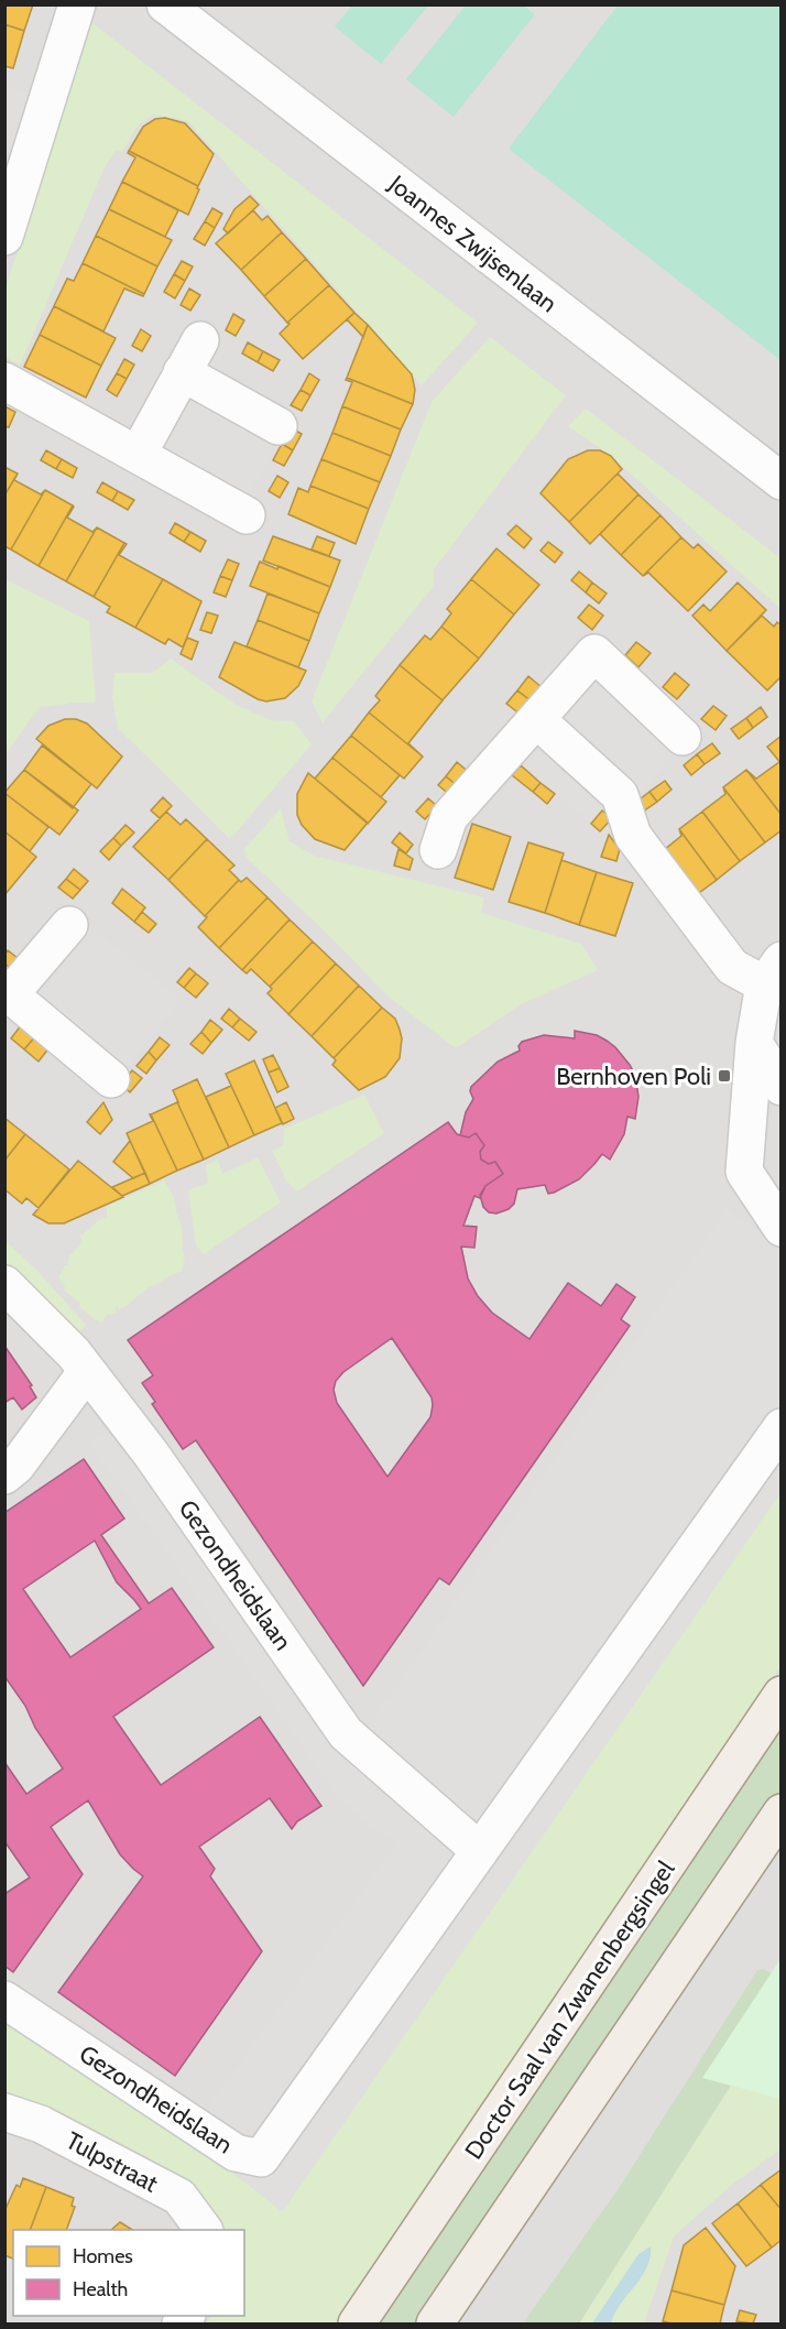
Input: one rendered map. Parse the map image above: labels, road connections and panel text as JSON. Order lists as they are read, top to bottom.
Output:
{
  "streets": {
    "main road": ["Doctor Saal van Zwanenbergsingel"],
    "street": ["Joannes Zwijsenlaan", "Gezondheidslaan", "Tulpstraat"]
  },
  "places": {
    "transit": ["Bernhoven Poli"]
  },
  "legend": ["Homes", "Health"]
}
